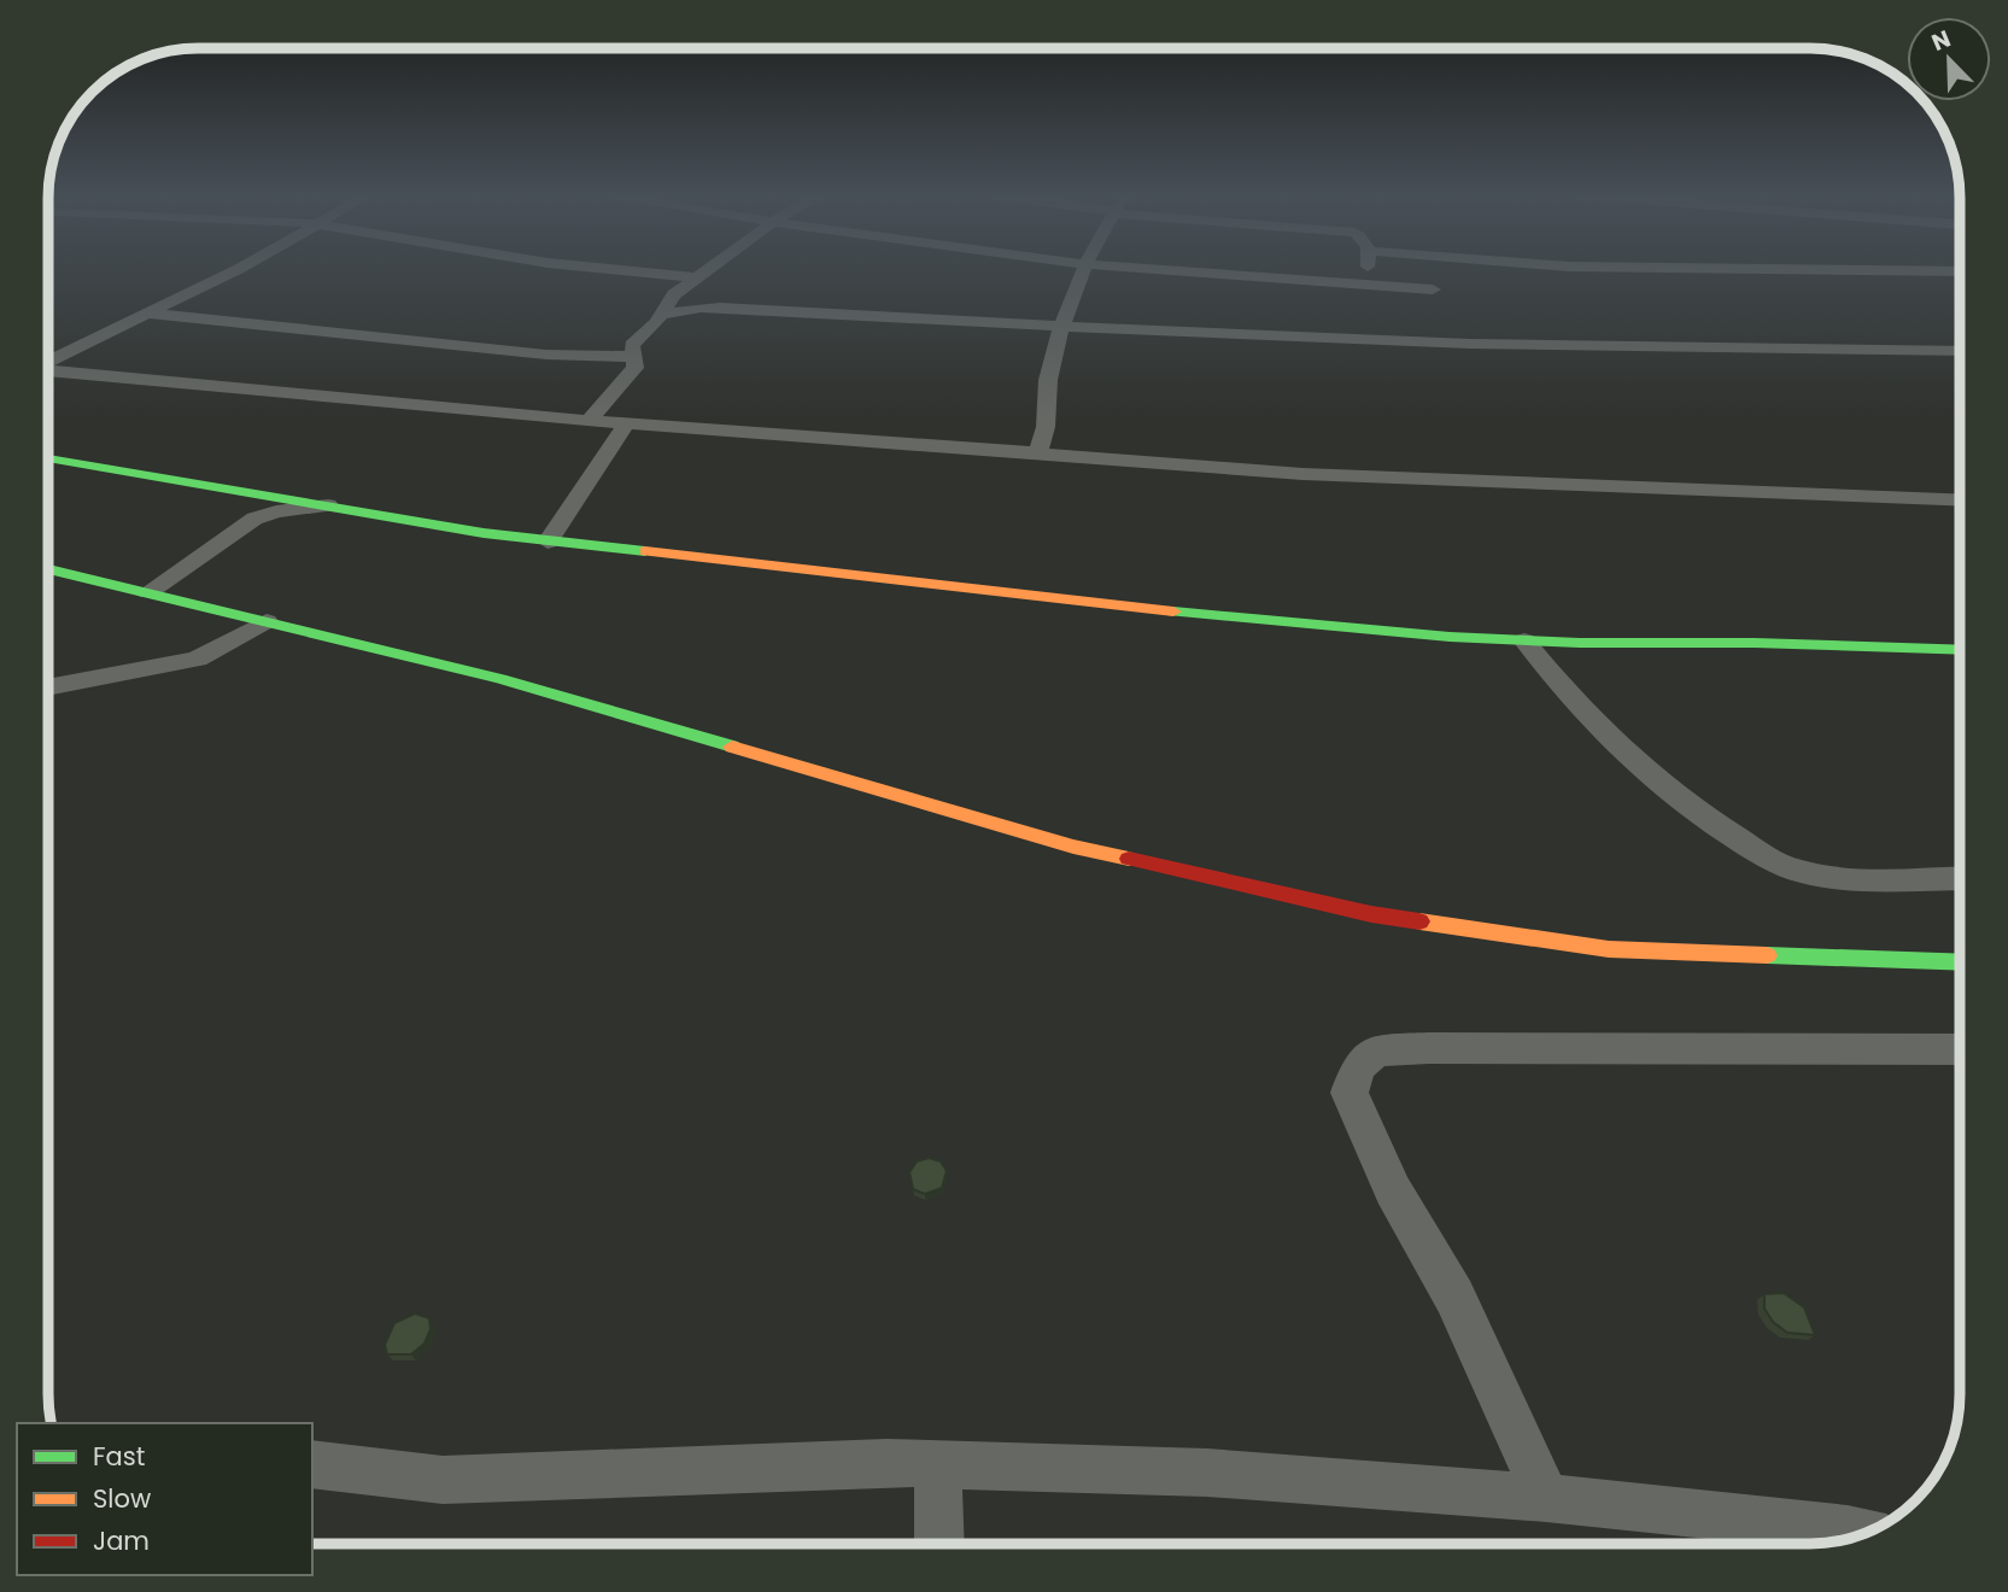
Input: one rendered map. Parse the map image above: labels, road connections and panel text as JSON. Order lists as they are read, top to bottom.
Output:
{
  "legend": ["Fast", "Slow", "Jam"],
  "north": "top left"
}
